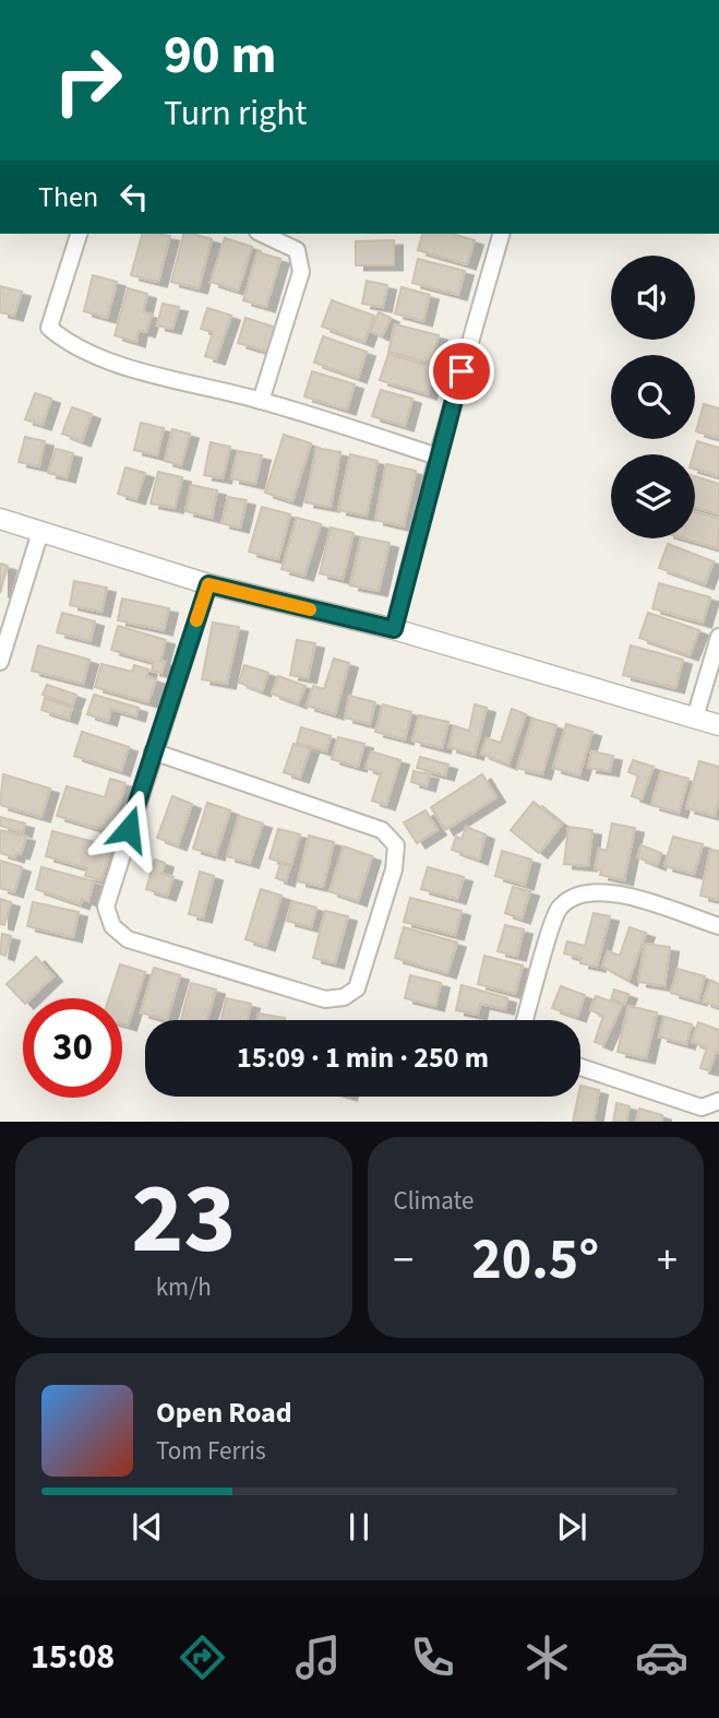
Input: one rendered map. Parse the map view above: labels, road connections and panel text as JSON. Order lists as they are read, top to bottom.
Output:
{
  "page": {
    "turn": ["90 m", "Turn right"],
    "then": "Then",
    "limit": "30",
    "trip": "15:09 · 1 min · 250 m",
    "tile": [
      ["23", "km/h"],
      "Climate"
    ],
    "heat": ["−", "20.5°", "+"],
    "song": ["Open Road", "Tom Ferris"],
    "tabs": "15:08"
  }
}
